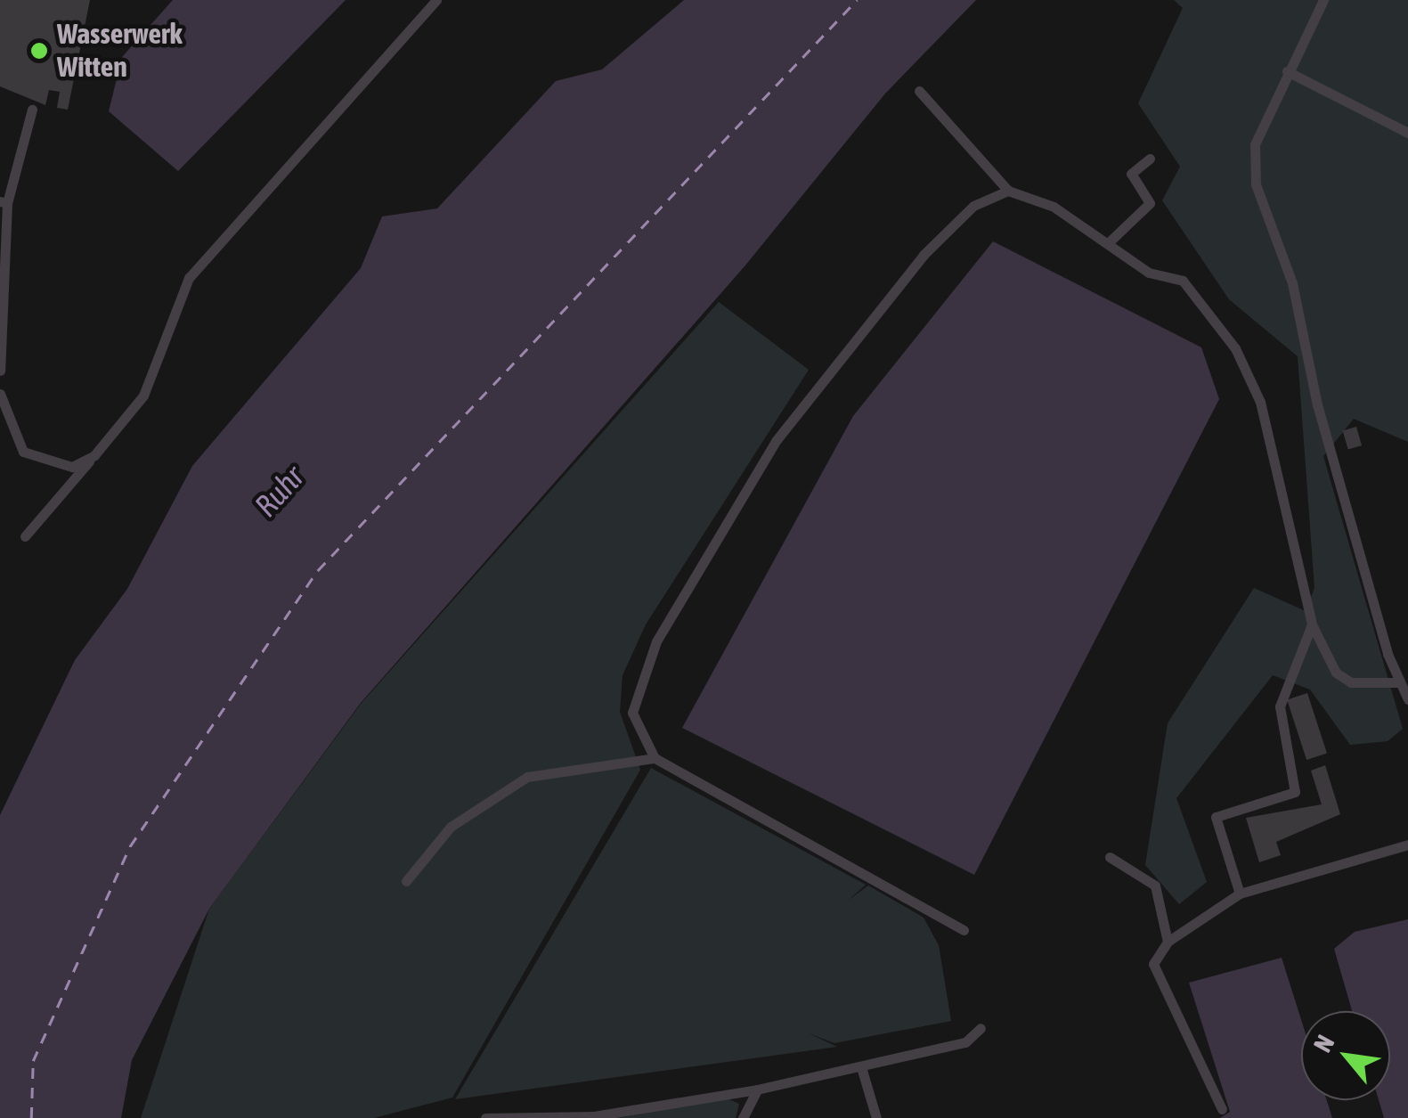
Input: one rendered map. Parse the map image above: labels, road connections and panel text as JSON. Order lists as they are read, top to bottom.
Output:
{
  "water": ["Ruhr"],
  "places": ["Wasserwerk Witten"],
  "north": "top left"
}
